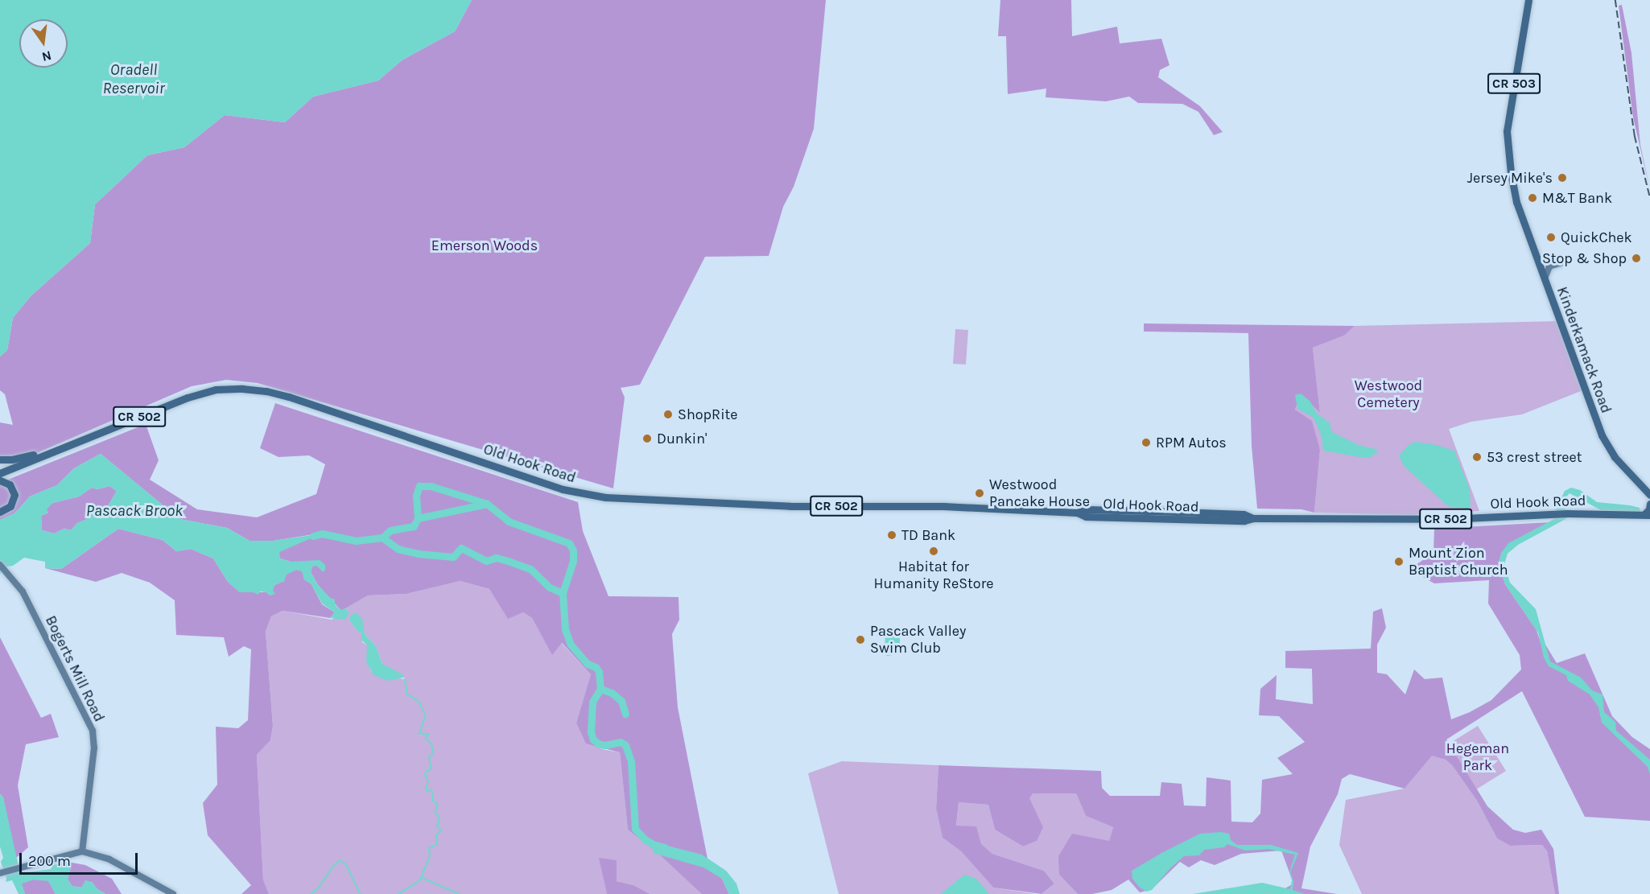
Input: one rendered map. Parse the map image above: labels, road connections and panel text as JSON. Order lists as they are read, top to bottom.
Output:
{
  "streets": {
    "main road": [
      "CR 503",
      "Kinderkamack Road",
      "CR 502",
      "Old Hook Road"
    ],
    "street": ["Bogerts Mill Road"]
  },
  "water": ["Oradell Reservoir", "Pascack Brook"],
  "parks": ["Emerson Woods", "Westwood Cemetery", "Hegeman Park"],
  "places": [
    "Jersey Mike's",
    "M&T Bank",
    "QuickChek",
    "Stop & Shop",
    "ShopRite",
    "Dunkin'",
    "RPM Autos",
    "53 crest street",
    "Westwood Pancake House",
    "TD Bank",
    "Habitat for Humanity ReStore",
    "Mount Zion Baptist Church",
    "Pascack Valley Swim Club"
  ],
  "scale_bar": "200 m",
  "north": "bottom"
}
